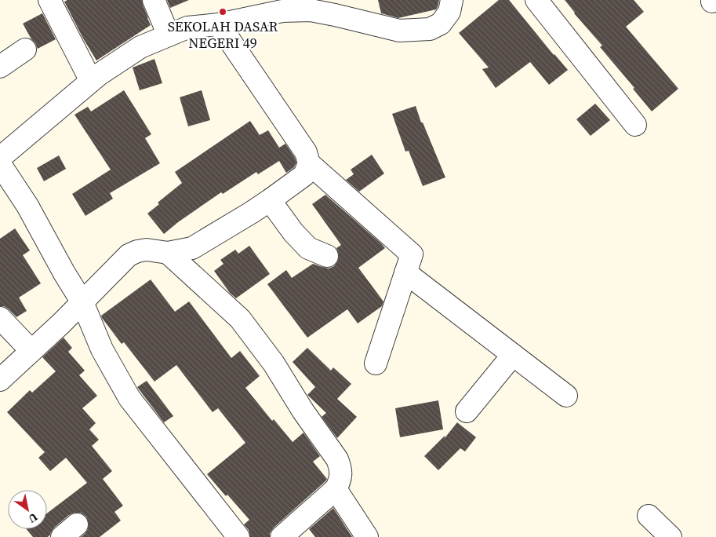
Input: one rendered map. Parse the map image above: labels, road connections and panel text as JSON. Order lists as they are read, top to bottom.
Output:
{
  "places": ["SEKOLAH DASAR NEGERI 49"],
  "north": "bottom right"
}
